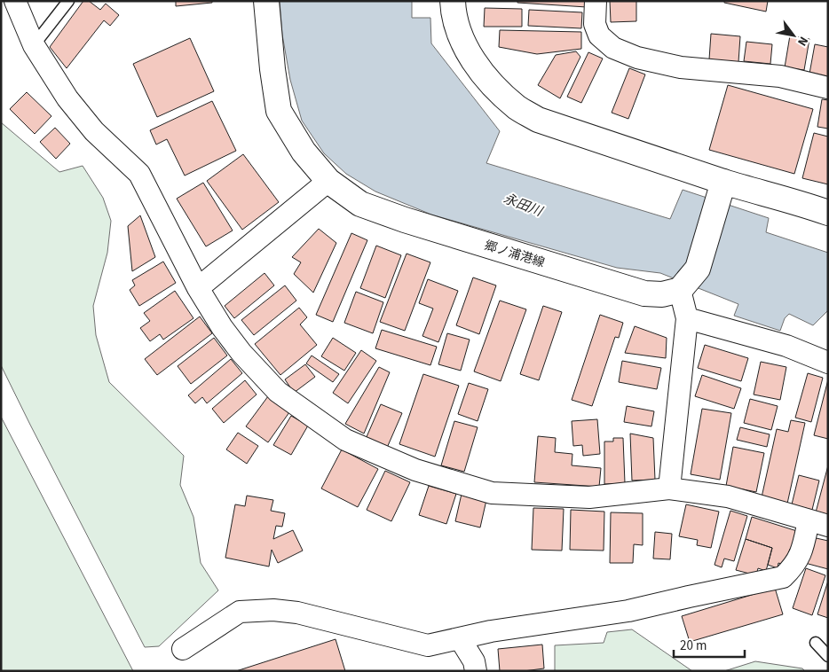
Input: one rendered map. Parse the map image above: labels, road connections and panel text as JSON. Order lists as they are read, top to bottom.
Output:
{
  "streets": {
    "main road": ["郷ノ浦港線"]
  },
  "water": ["永田川"],
  "scale_bar": "20 m",
  "north": "bottom right"
}
